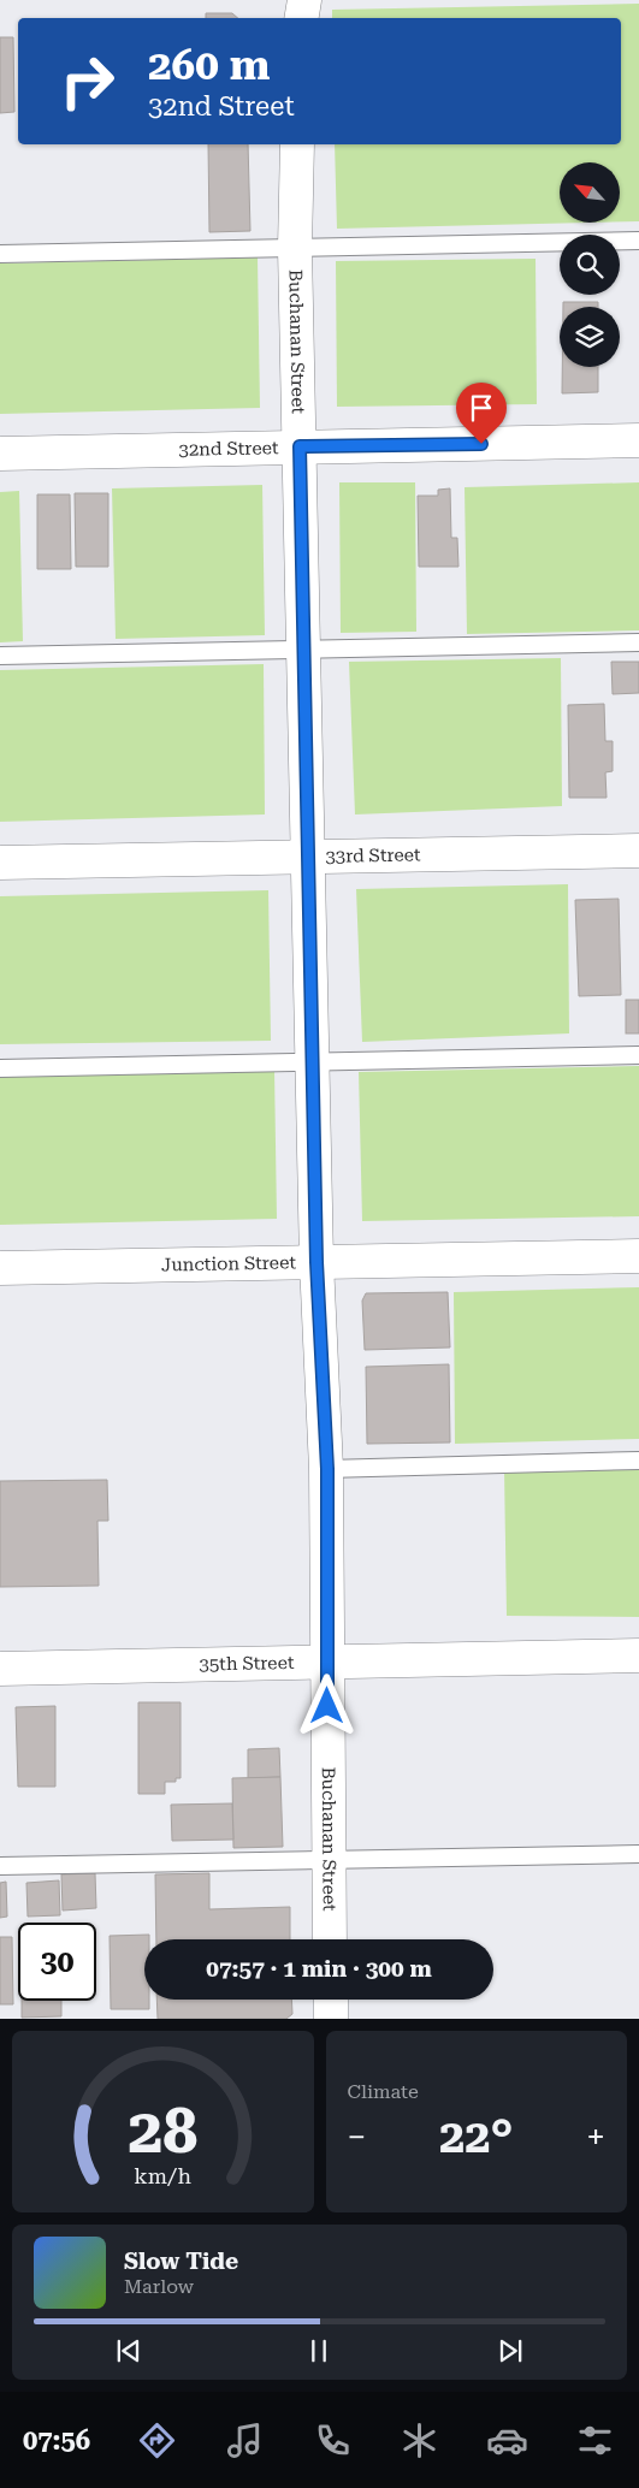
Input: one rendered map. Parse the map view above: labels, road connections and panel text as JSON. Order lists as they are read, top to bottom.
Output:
{
  "streets": {
    "street": [
      "Buchanan Street",
      "32nd Street",
      "33rd Street",
      "Junction Street",
      "35th Street"
    ]
  },
  "crossings": [
    ["Buchanan Street", "32nd Street"],
    ["Buchanan Street", "33rd Street"],
    ["Buchanan Street", "Junction Street"],
    ["Buchanan Street", "35th Street"]
  ],
  "north": "top left",
  "page": {
    "turn": ["260 m", "32nd Street"],
    "limit": "30",
    "trip": "07:57 · 1 min · 300 m",
    "tile": "Climate",
    "heat": ["−", "22°", "+"],
    "song": ["Slow Tide", "Marlow"],
    "tabs": "07:56",
    "gauge": ["28", "km/h"]
  }
}
